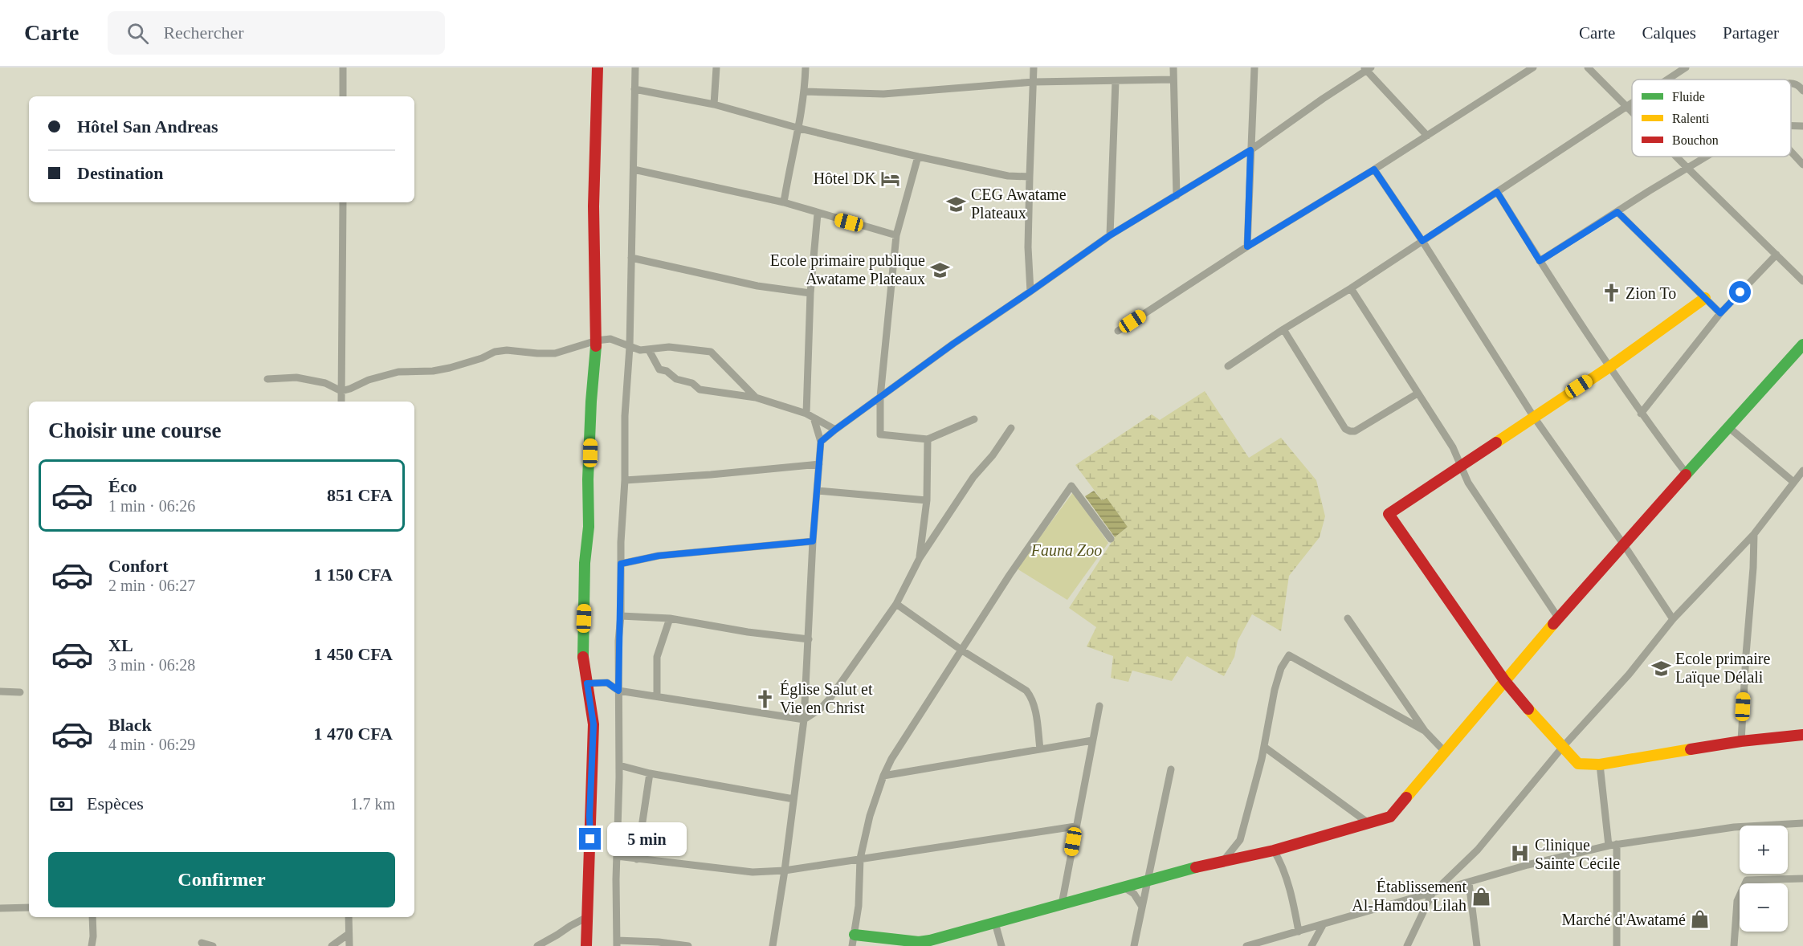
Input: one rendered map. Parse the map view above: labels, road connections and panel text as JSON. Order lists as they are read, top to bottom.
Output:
{
  "parks": ["Fauna Zoo"],
  "places": {
    "hotel": ["Hôtel DK"],
    "school or university": ["CEG Awatame Plateaux", "Ecole primaire publique Awatame Plateaux", "Ecole primaire Laïque Délali"],
    "church": ["Zion To", "Église Salut et Vie en Christ"],
    "hospital": ["Clinique Sainte Cécile"],
    "shop": ["Établissement Al-Hamdou Lilah", "Marché d'Awatamé"]
  },
  "legend": ["Fluide", "Ralenti", "Bouchon"],
  "page": {
    "header": "Carte",
    "search": "Rechercher",
    "nav": ["Carte", "Calques", "Partager"],
    "banner": ["Hôtel San Andreas", "Destination"],
    "heading": "Choisir une course",
    "list": [
      {
        "name": "Éco",
        "note": "1 min · 06:26",
        "value": "851 CFA"
      },
      {
        "name": "Confort",
        "note": "2 min · 06:27",
        "value": "1 150 CFA"
      },
      {
        "name": "XL",
        "note": "3 min · 06:28",
        "value": "1 450 CFA"
      },
      {
        "name": "Black",
        "note": "4 min · 06:29",
        "value": "1 470 CFA"
      }
    ],
    "pay": ["Espèces", "1.7 km"],
    "bubble": "5 min",
    "map_buttons": ["+", "−"],
    "buttons": "Confirmer"
  }
}
